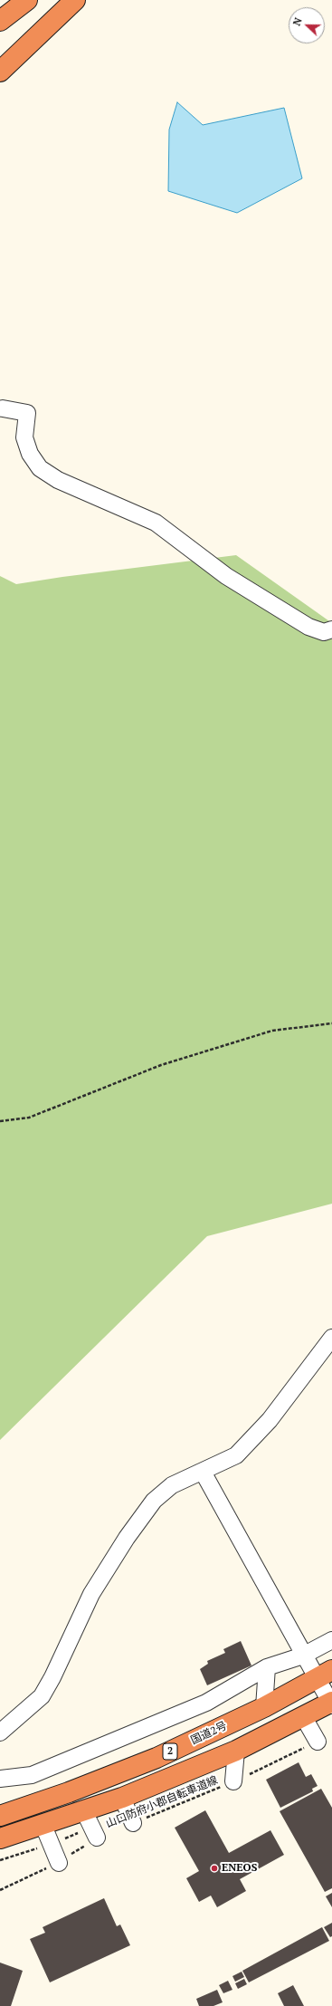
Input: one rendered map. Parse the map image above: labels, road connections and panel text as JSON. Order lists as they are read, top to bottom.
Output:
{
  "streets": {
    "highway": ["国道2号", "2"],
    "path": ["山口防府小郡自転車道線"]
  },
  "places": ["ENEOS"],
  "north": "left"
}
